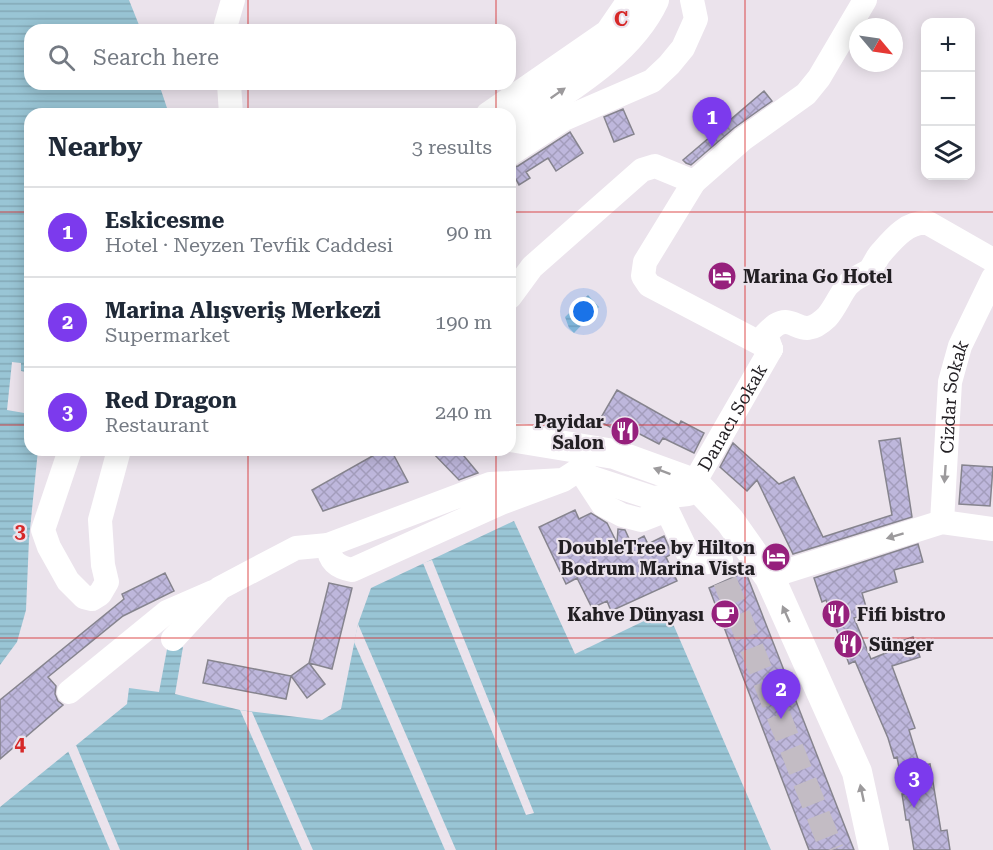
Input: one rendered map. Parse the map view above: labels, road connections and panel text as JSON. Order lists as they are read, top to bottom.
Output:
{
  "streets": {
    "street": ["Cizdar Sokak", "Danacı Sokak"]
  },
  "one_way": ["Cizdar Sokak"],
  "places": {
    "hotel": ["Marina Go Hotel", "DoubleTree by Hilton Bodrum Marina Vista"],
    "restaurant": ["Payidar Salon", "Fifi bistro", "Sünger"],
    "cafe": ["Kahve Dünyası"]
  },
  "north": "bottom right",
  "page": {
    "map_buttons": ["+", "−"],
    "search": "Search here",
    "pins": ["1", "2", "3"],
    "heading": ["Nearby", "3 results"],
    "list": [
      {
        "mark": "1",
        "name": "Eskicesme",
        "note": "Hotel · Neyzen Tevfik Caddesi",
        "value": "90 m"
      },
      {
        "mark": "2",
        "name": "Marina Alışveriş Merkezi",
        "note": "Supermarket",
        "value": "190 m"
      },
      {
        "mark": "3",
        "name": "Red Dragon",
        "note": "Restaurant",
        "value": "240 m"
      }
    ]
  },
  "grid": {
    "columns": ["C"],
    "rows": ["3", "4"]
  }
}
